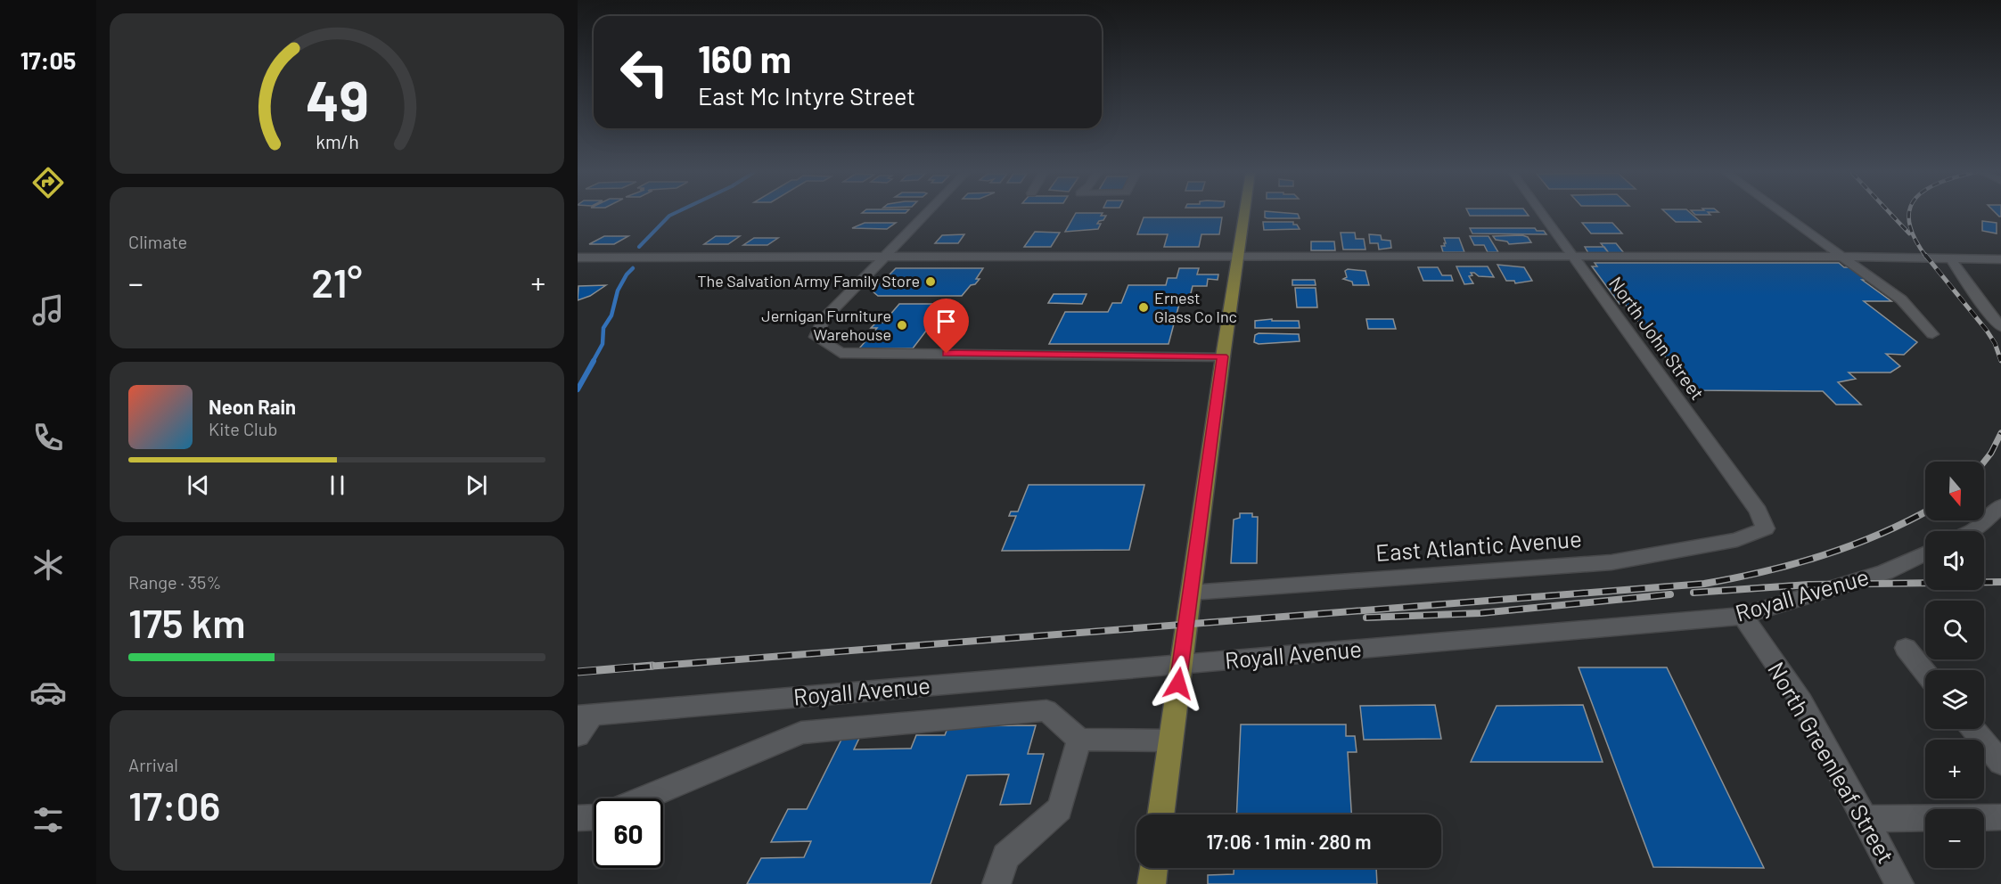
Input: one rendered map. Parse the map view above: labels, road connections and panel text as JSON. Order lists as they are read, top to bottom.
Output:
{
  "streets": {
    "street": [
      "North John Street",
      "East Atlantic Avenue",
      "Royall Avenue",
      "North Greenleaf Street"
    ]
  },
  "crossings": [
    ["North John Street", "East Atlantic Avenue"],
    ["Royall Avenue", "North Greenleaf Street"]
  ],
  "places": ["The Salvation Army Family Store", "Ernest Glass Co Inc", "Jernigan Furniture Warehouse"],
  "north": "bottom",
  "page": {
    "tabs": "17:05",
    "turn": ["160 m", "East Mc Intyre Street"],
    "tile": [
      "Climate",
      ["Range · 35%", "175 km"],
      ["Arrival", "17:06"]
    ],
    "heat": ["−", "21°", "+"],
    "song": ["Neon Rain", "Kite Club"],
    "map_buttons": ["+", "−"],
    "limit": "60",
    "trip": "17:06 · 1 min · 280 m",
    "gauge": ["49", "km/h"]
  }
}
